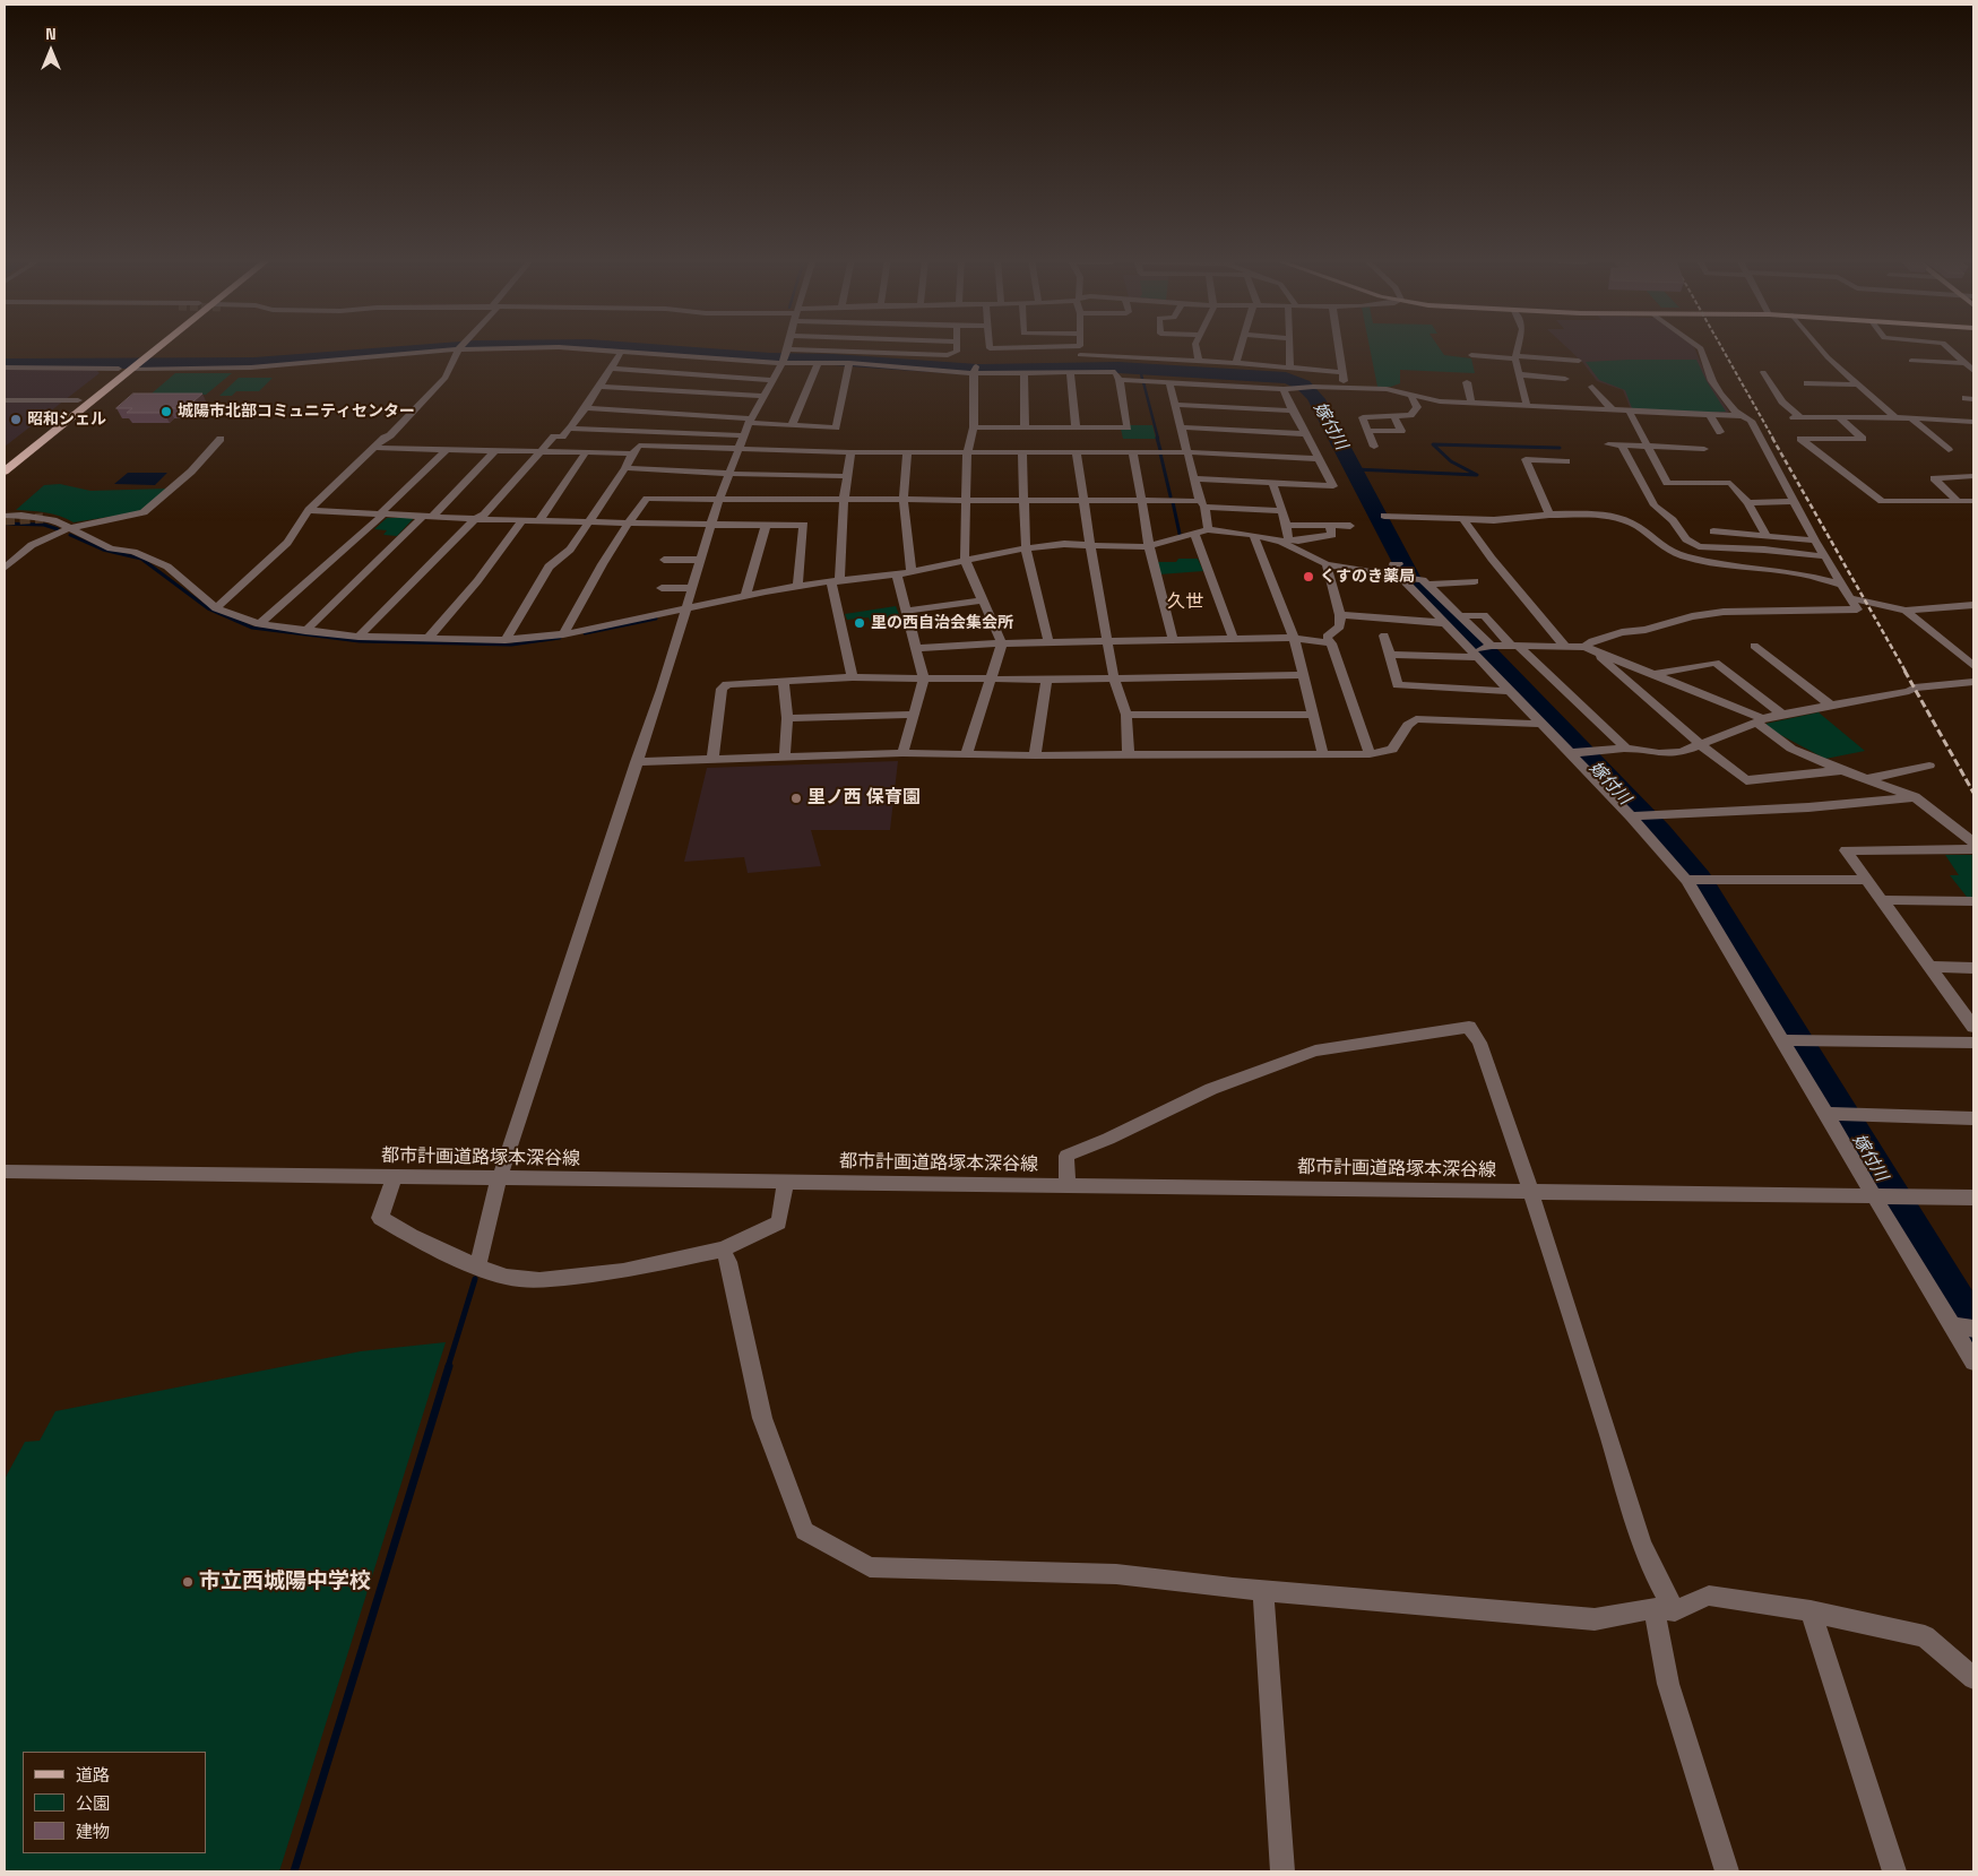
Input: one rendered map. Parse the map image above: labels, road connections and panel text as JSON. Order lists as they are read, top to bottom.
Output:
{
  "streets": {
    "street": ["都市計画道路塚本深谷線"]
  },
  "districts": ["久世"],
  "water": ["嫁付川"],
  "places": [
    "城陽市北部コミュニティセンター",
    "昭和シェル",
    "くすのき薬局",
    "里の西自治会集会所",
    "里ノ西 保育園",
    "市立西城陽中学校"
  ],
  "legend": ["道路", "公園", "建物"],
  "north": "top"
}
